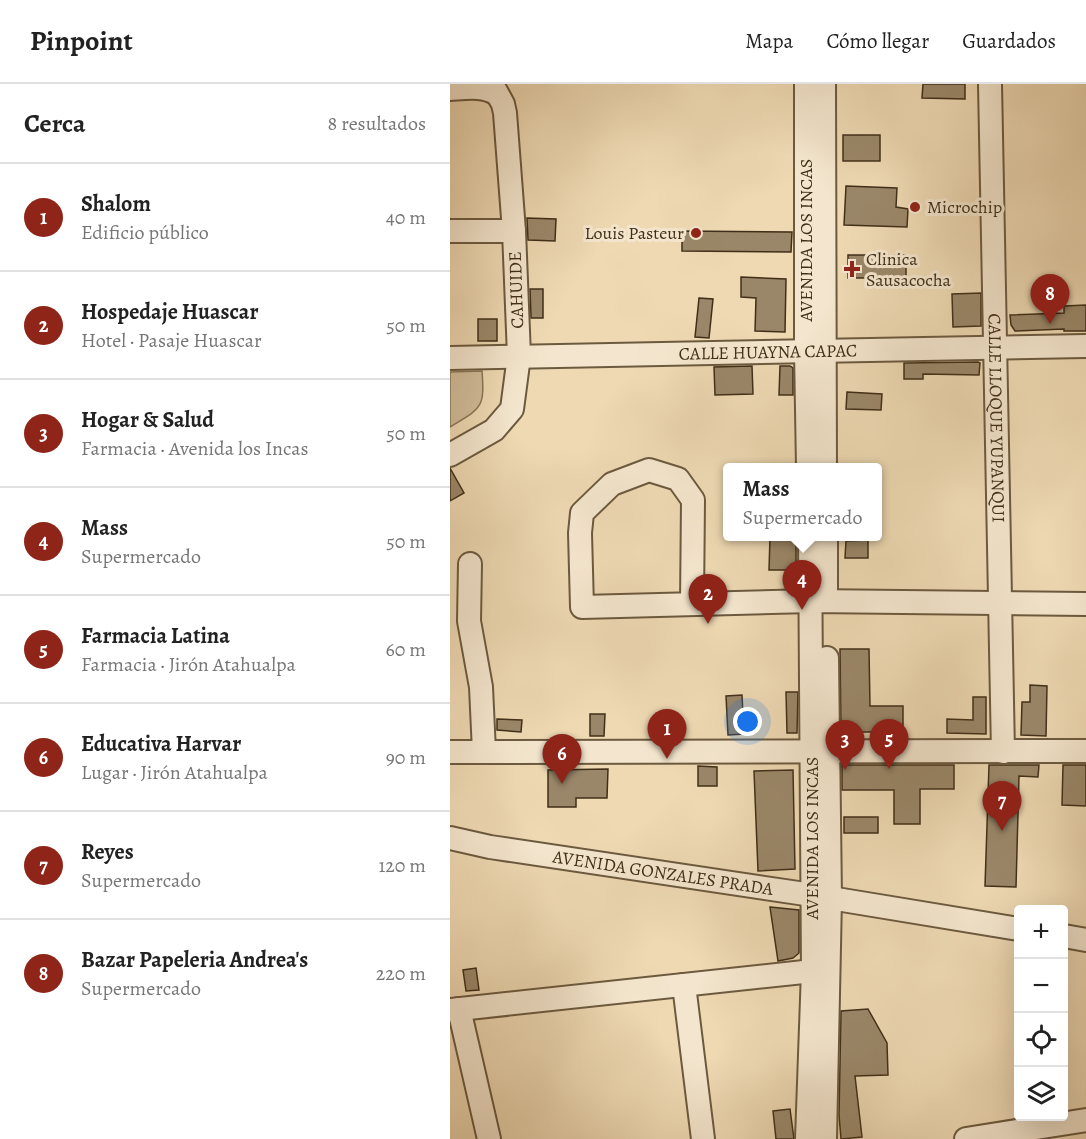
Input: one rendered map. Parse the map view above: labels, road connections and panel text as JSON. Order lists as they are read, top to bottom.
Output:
{
  "streets": {
    "street": [
      "AVENIDA LOS INCAS",
      "CAHUIDE",
      "CALLE HUAYNA CAPAC",
      "CALLE LLOQUE YUPANQUI",
      "AVENIDA GONZALES PRADA"
    ]
  },
  "crossings": [
    ["AVENIDA LOS INCAS", "CALLE HUAYNA CAPAC"],
    ["AVENIDA LOS INCAS", "AVENIDA GONZALES PRADA"],
    ["CAHUIDE", "CALLE HUAYNA CAPAC"],
    ["CALLE HUAYNA CAPAC", "CALLE LLOQUE YUPANQUI"]
  ],
  "places": {
    "other": ["Microchip", "Louis Pasteur"],
    "health": ["Clinica Sausacocha"]
  },
  "page": {
    "header": "Pinpoint",
    "nav": ["Mapa", "Cómo llegar", "Guardados"],
    "heading": ["Cerca", "8 resultados"],
    "list": [
      {
        "mark": "1",
        "name": "Shalom",
        "note": "Edificio público",
        "value": "40 m"
      },
      {
        "mark": "2",
        "name": "Hospedaje Huascar",
        "note": "Hotel · Pasaje Huascar",
        "value": "50 m"
      },
      {
        "mark": "3",
        "name": "Hogar & Salud",
        "note": "Farmacia · Avenida los Incas",
        "value": "50 m"
      },
      {
        "mark": "4",
        "name": "Mass",
        "note": "Supermercado",
        "value": "50 m"
      },
      {
        "mark": "5",
        "name": "Farmacia Latina",
        "note": "Farmacia · Jirón Atahualpa",
        "value": "60 m"
      },
      {
        "mark": "6",
        "name": "Educativa Harvar",
        "note": "Lugar · Jirón Atahualpa",
        "value": "90 m"
      },
      {
        "mark": "7",
        "name": "Reyes",
        "note": "Supermercado",
        "value": "120 m"
      },
      {
        "mark": "8",
        "name": "Bazar Papeleria Andrea's",
        "note": "Supermercado",
        "value": "220 m"
      }
    ],
    "pins": [
      "8",
      "4",
      "2",
      "1",
      "5",
      "3",
      "6",
      "7"
    ],
    "popup": ["Mass", "Supermercado"],
    "map_buttons": ["+", "−"]
  }
}
